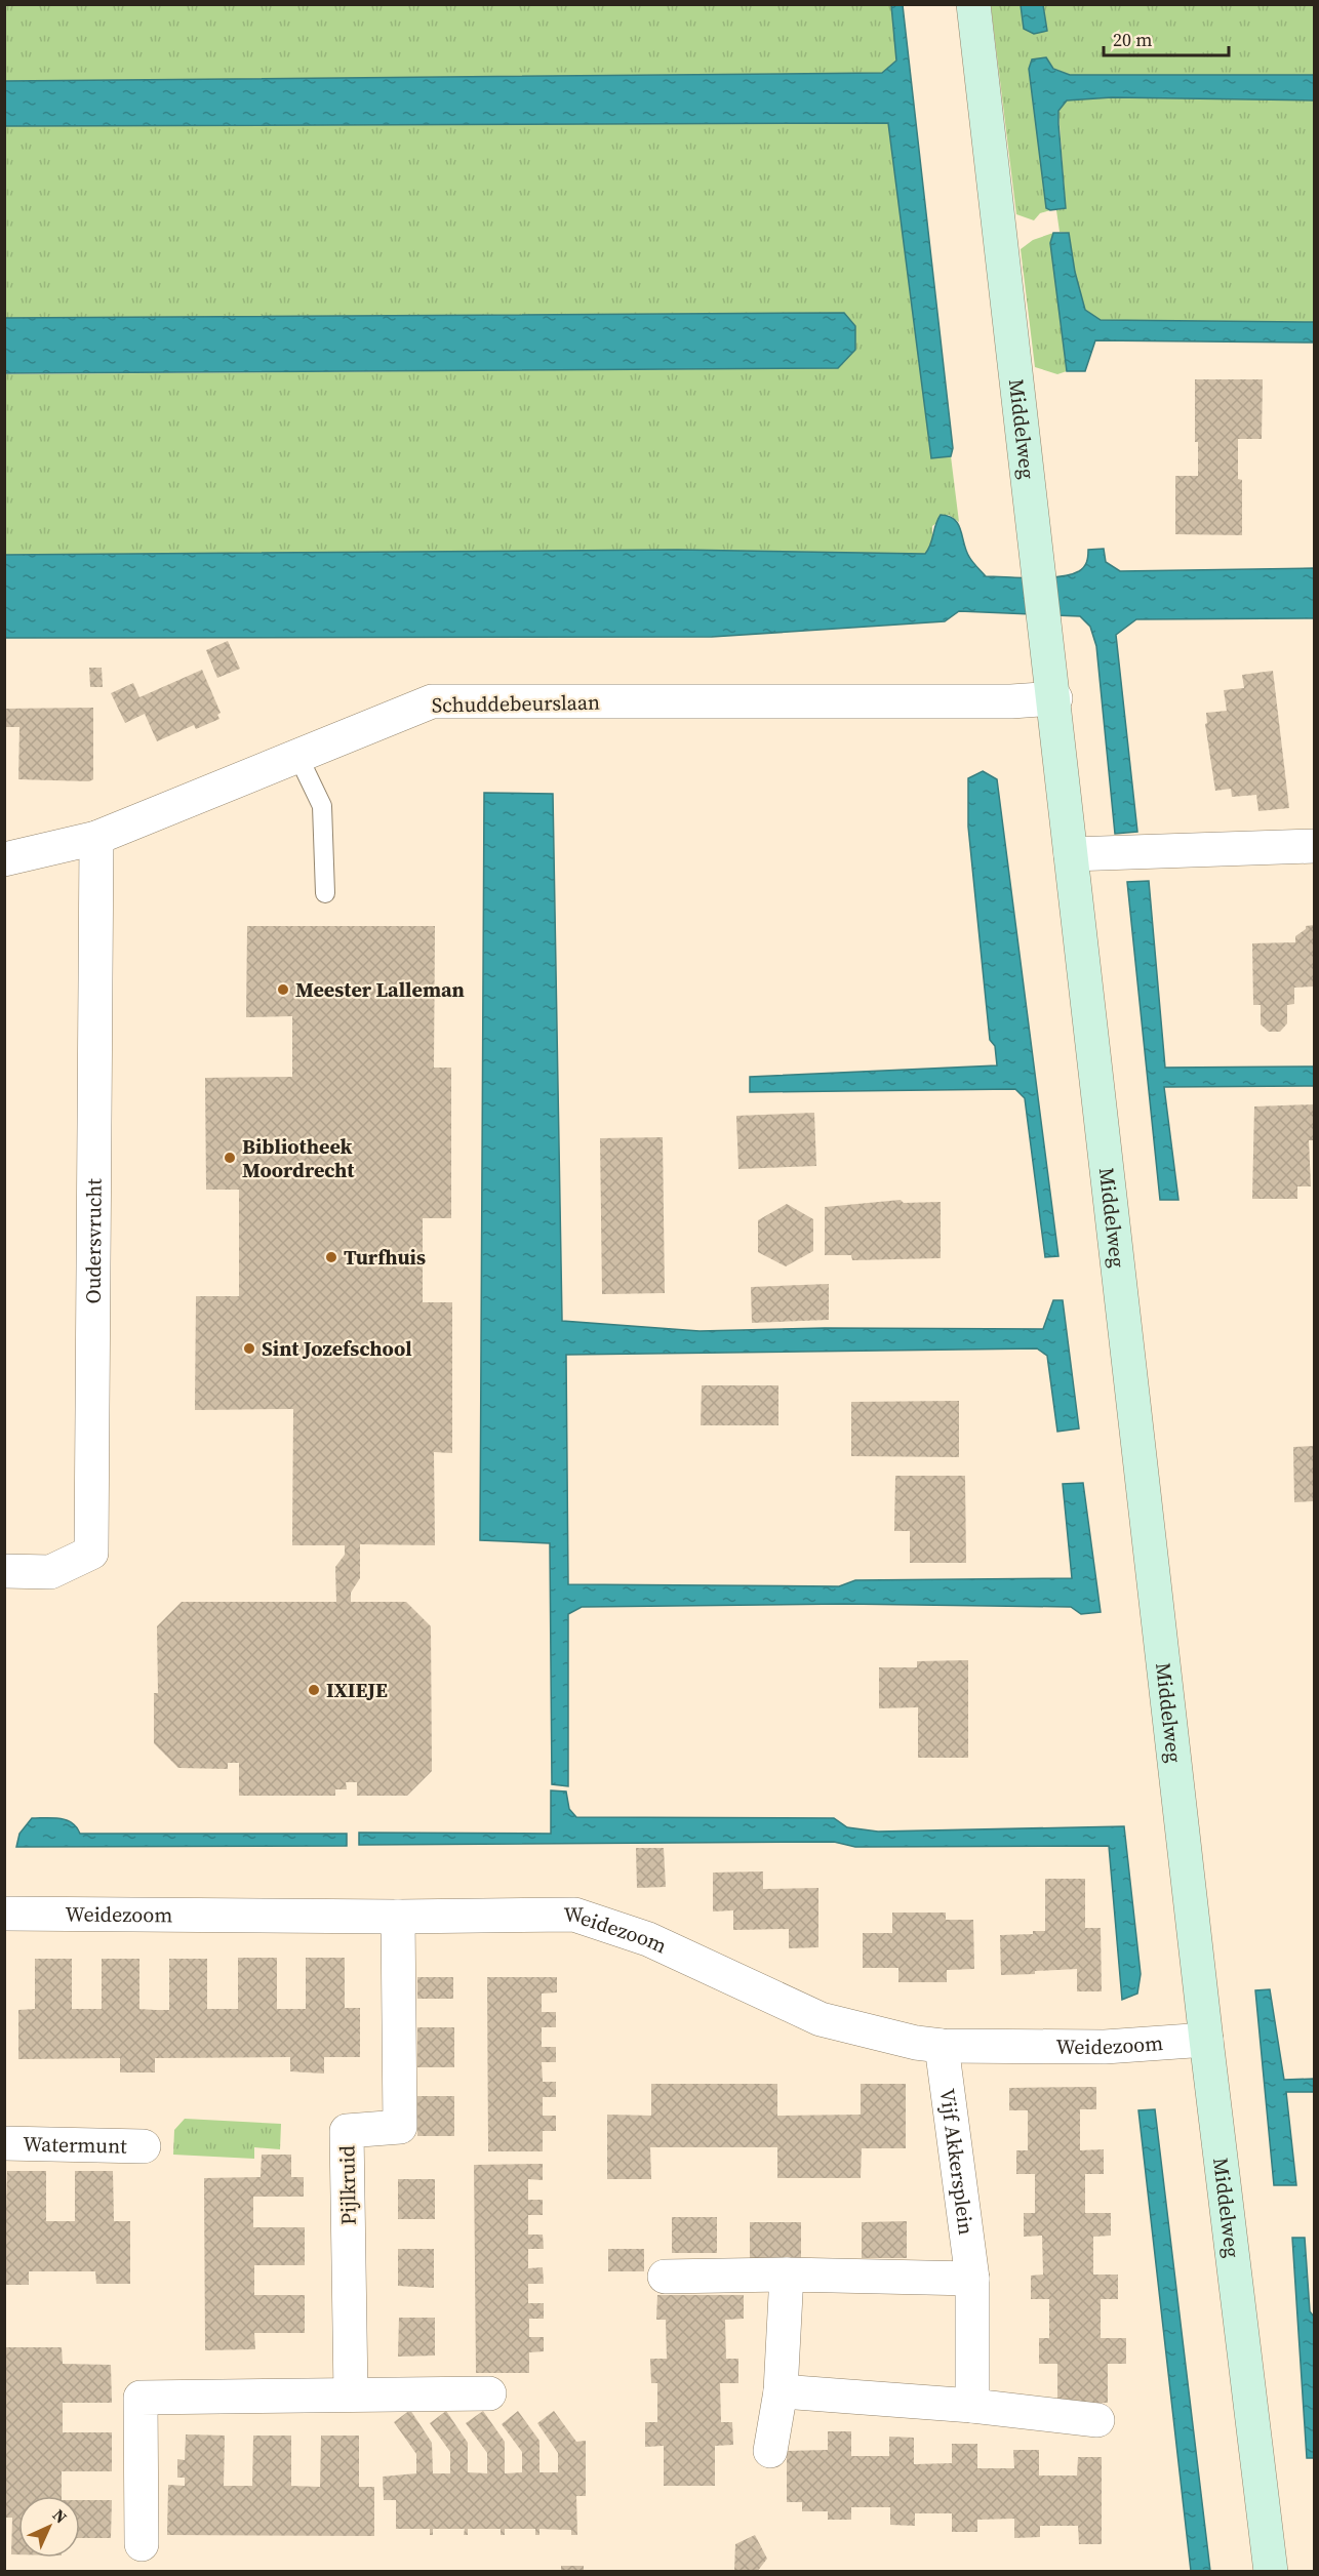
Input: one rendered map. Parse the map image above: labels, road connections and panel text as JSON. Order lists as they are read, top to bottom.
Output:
{
  "streets": {
    "street": [
      "Middelweg",
      "Schuddebeurslaan",
      "Oudersvrucht",
      "Weidezoom",
      "Watermunt",
      "Vijf Akkersplein",
      "Pijlkruid"
    ]
  },
  "crossings": [
    ["Middelweg", "Schuddebeurslaan"],
    ["Middelweg", "Weidezoom"],
    ["Schuddebeurslaan", "Oudersvrucht"],
    ["Weidezoom", "Vijf Akkersplein"],
    ["Weidezoom", "Pijlkruid"]
  ],
  "places": [
    "Meester Lalleman",
    "Bibliotheek Moordrecht",
    "Turfhuis",
    "Sint Jozefschool",
    "IXIEJE"
  ],
  "scale_bar": "20 m",
  "north": "top right"
}
